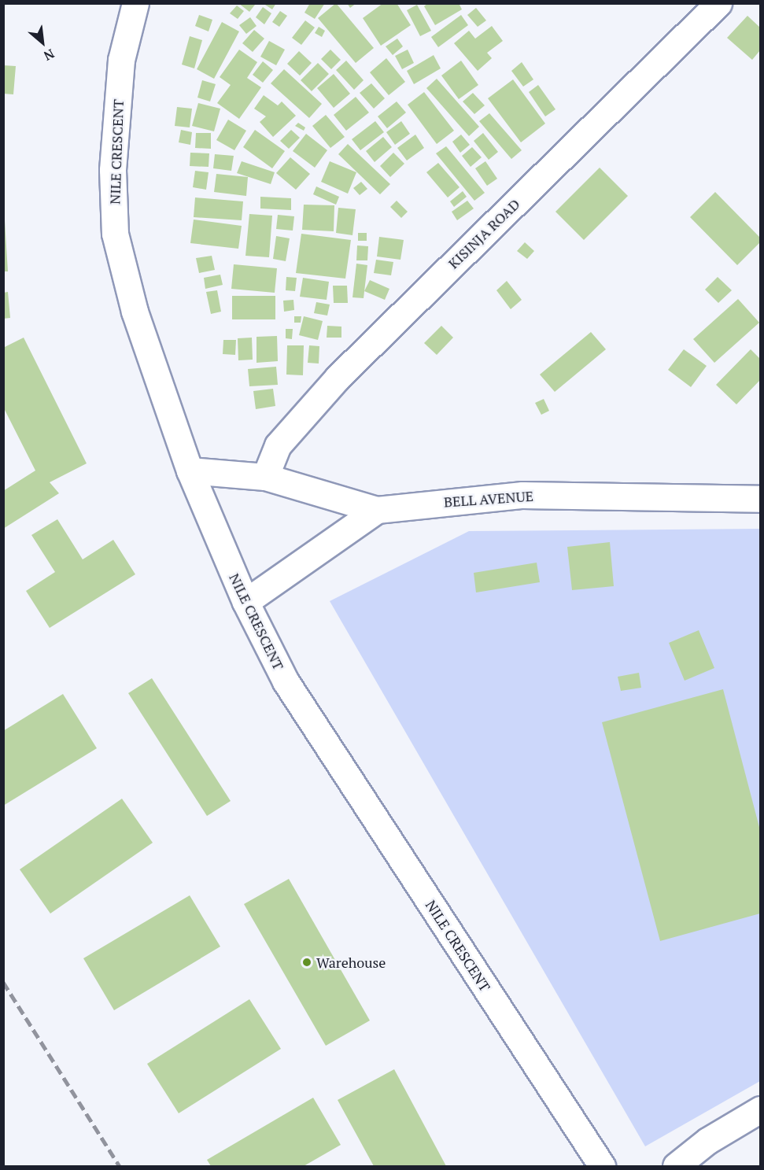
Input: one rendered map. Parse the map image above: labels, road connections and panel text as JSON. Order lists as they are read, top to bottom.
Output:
{
  "streets": {
    "street": ["NILE CRESCENT", "KISINJA ROAD", "BELL AVENUE"]
  },
  "crossings": [
    ["NILE CRESCENT", "BELL AVENUE"]
  ],
  "places": ["Warehouse"],
  "north": "bottom right"
}
